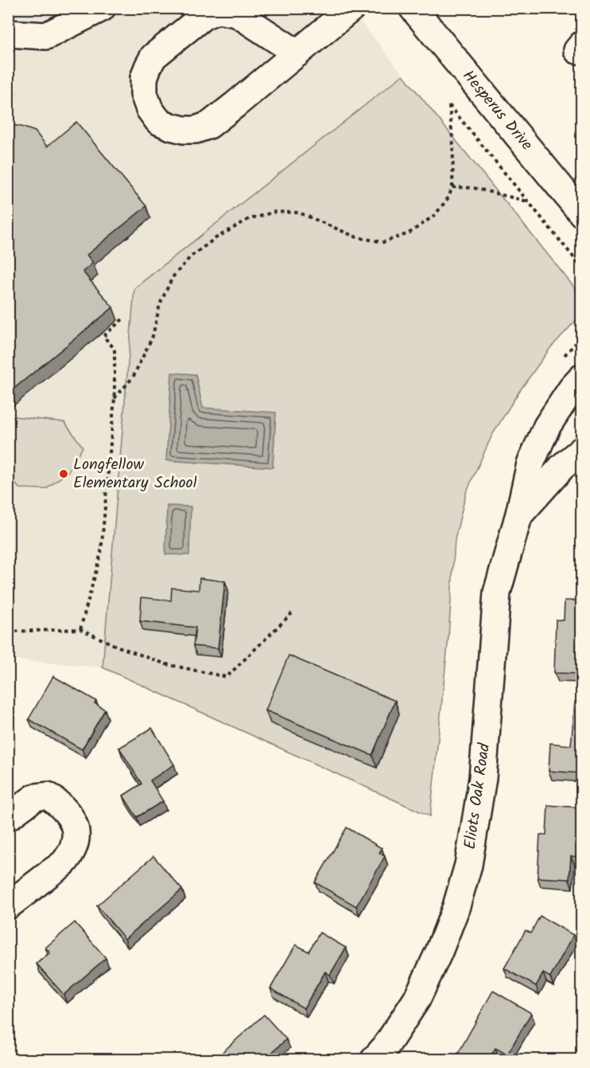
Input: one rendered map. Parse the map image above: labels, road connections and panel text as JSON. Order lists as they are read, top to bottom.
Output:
{
  "streets": {
    "street": ["Hesperus Drive", "Eliots Oak Road"]
  },
  "places": ["Longfellow Elementary School"]
}
